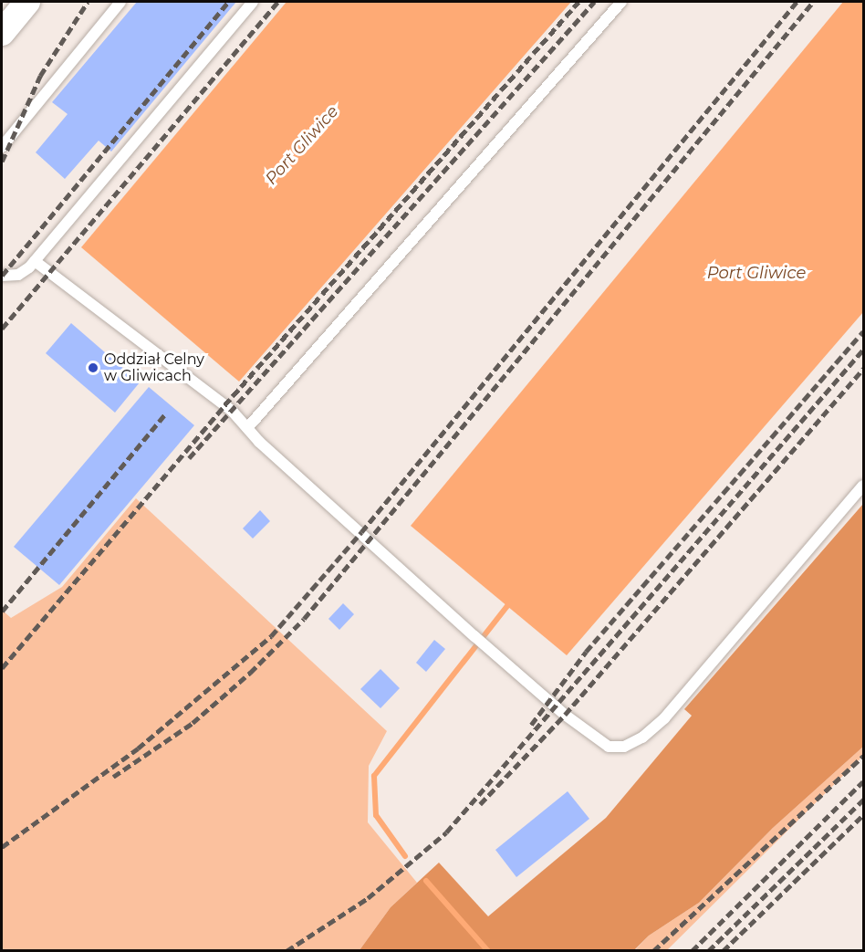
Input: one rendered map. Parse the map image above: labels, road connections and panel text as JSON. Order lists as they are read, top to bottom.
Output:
{
  "water": ["Port Gliwice"],
  "places": ["Oddział Celny w Gliwicach"]
}
